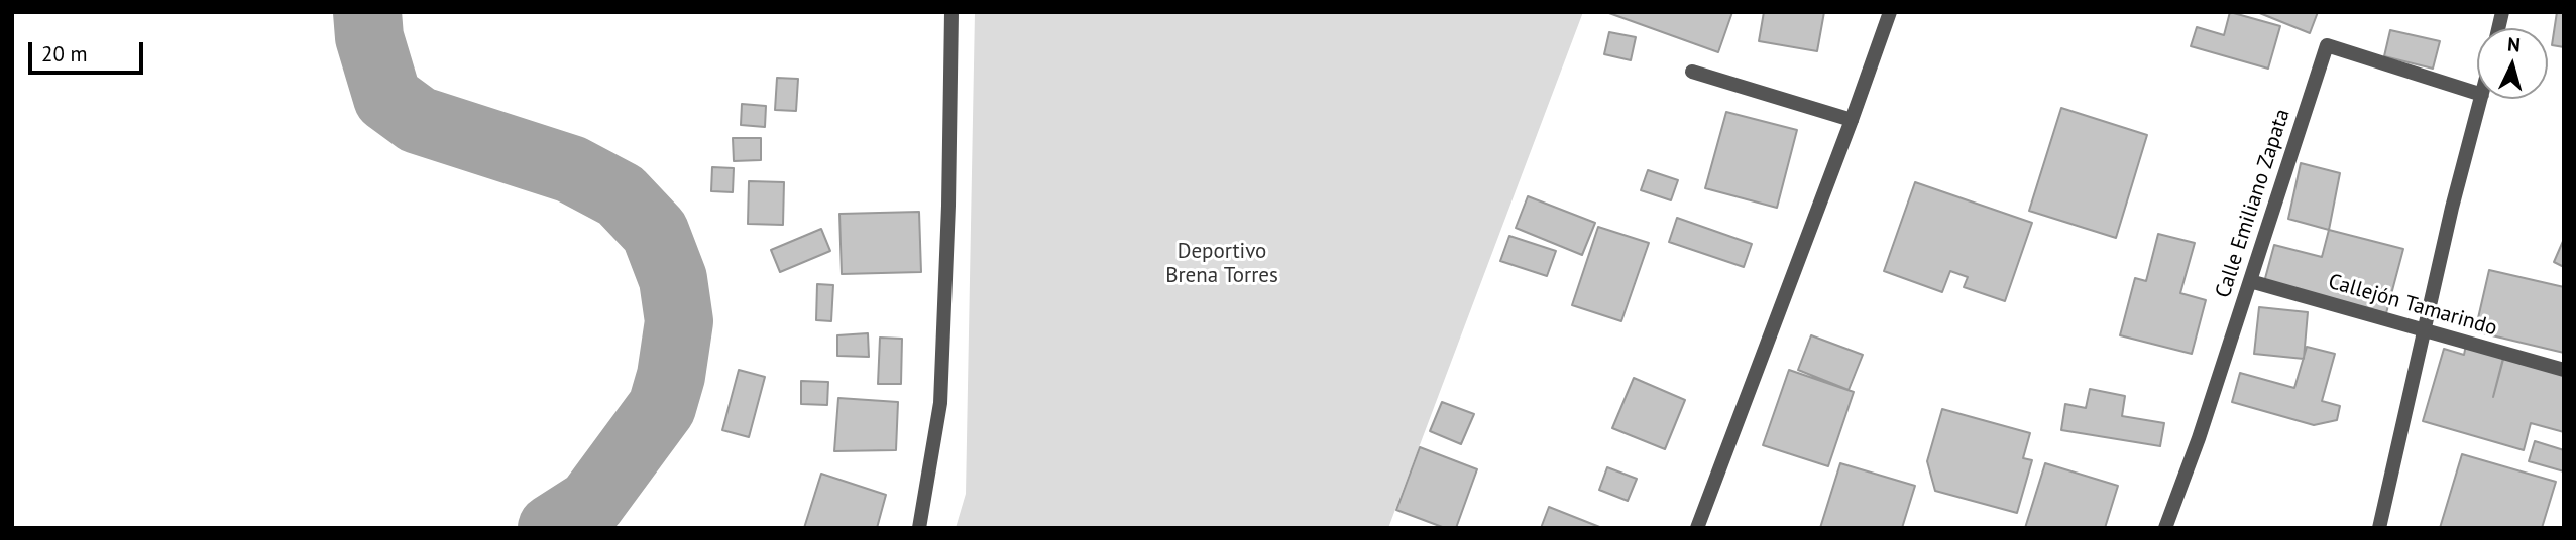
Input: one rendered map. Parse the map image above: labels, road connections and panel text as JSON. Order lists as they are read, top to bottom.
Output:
{
  "streets": {
    "street": ["Calle Emiliano Zapata", "Callejón Tamarindo"]
  },
  "crossings": [
    ["Calle Emiliano Zapata", "Callejón Tamarindo"]
  ],
  "parks": ["Deportivo Brena Torres"],
  "scale_bar": "20 m",
  "north": "top"
}
